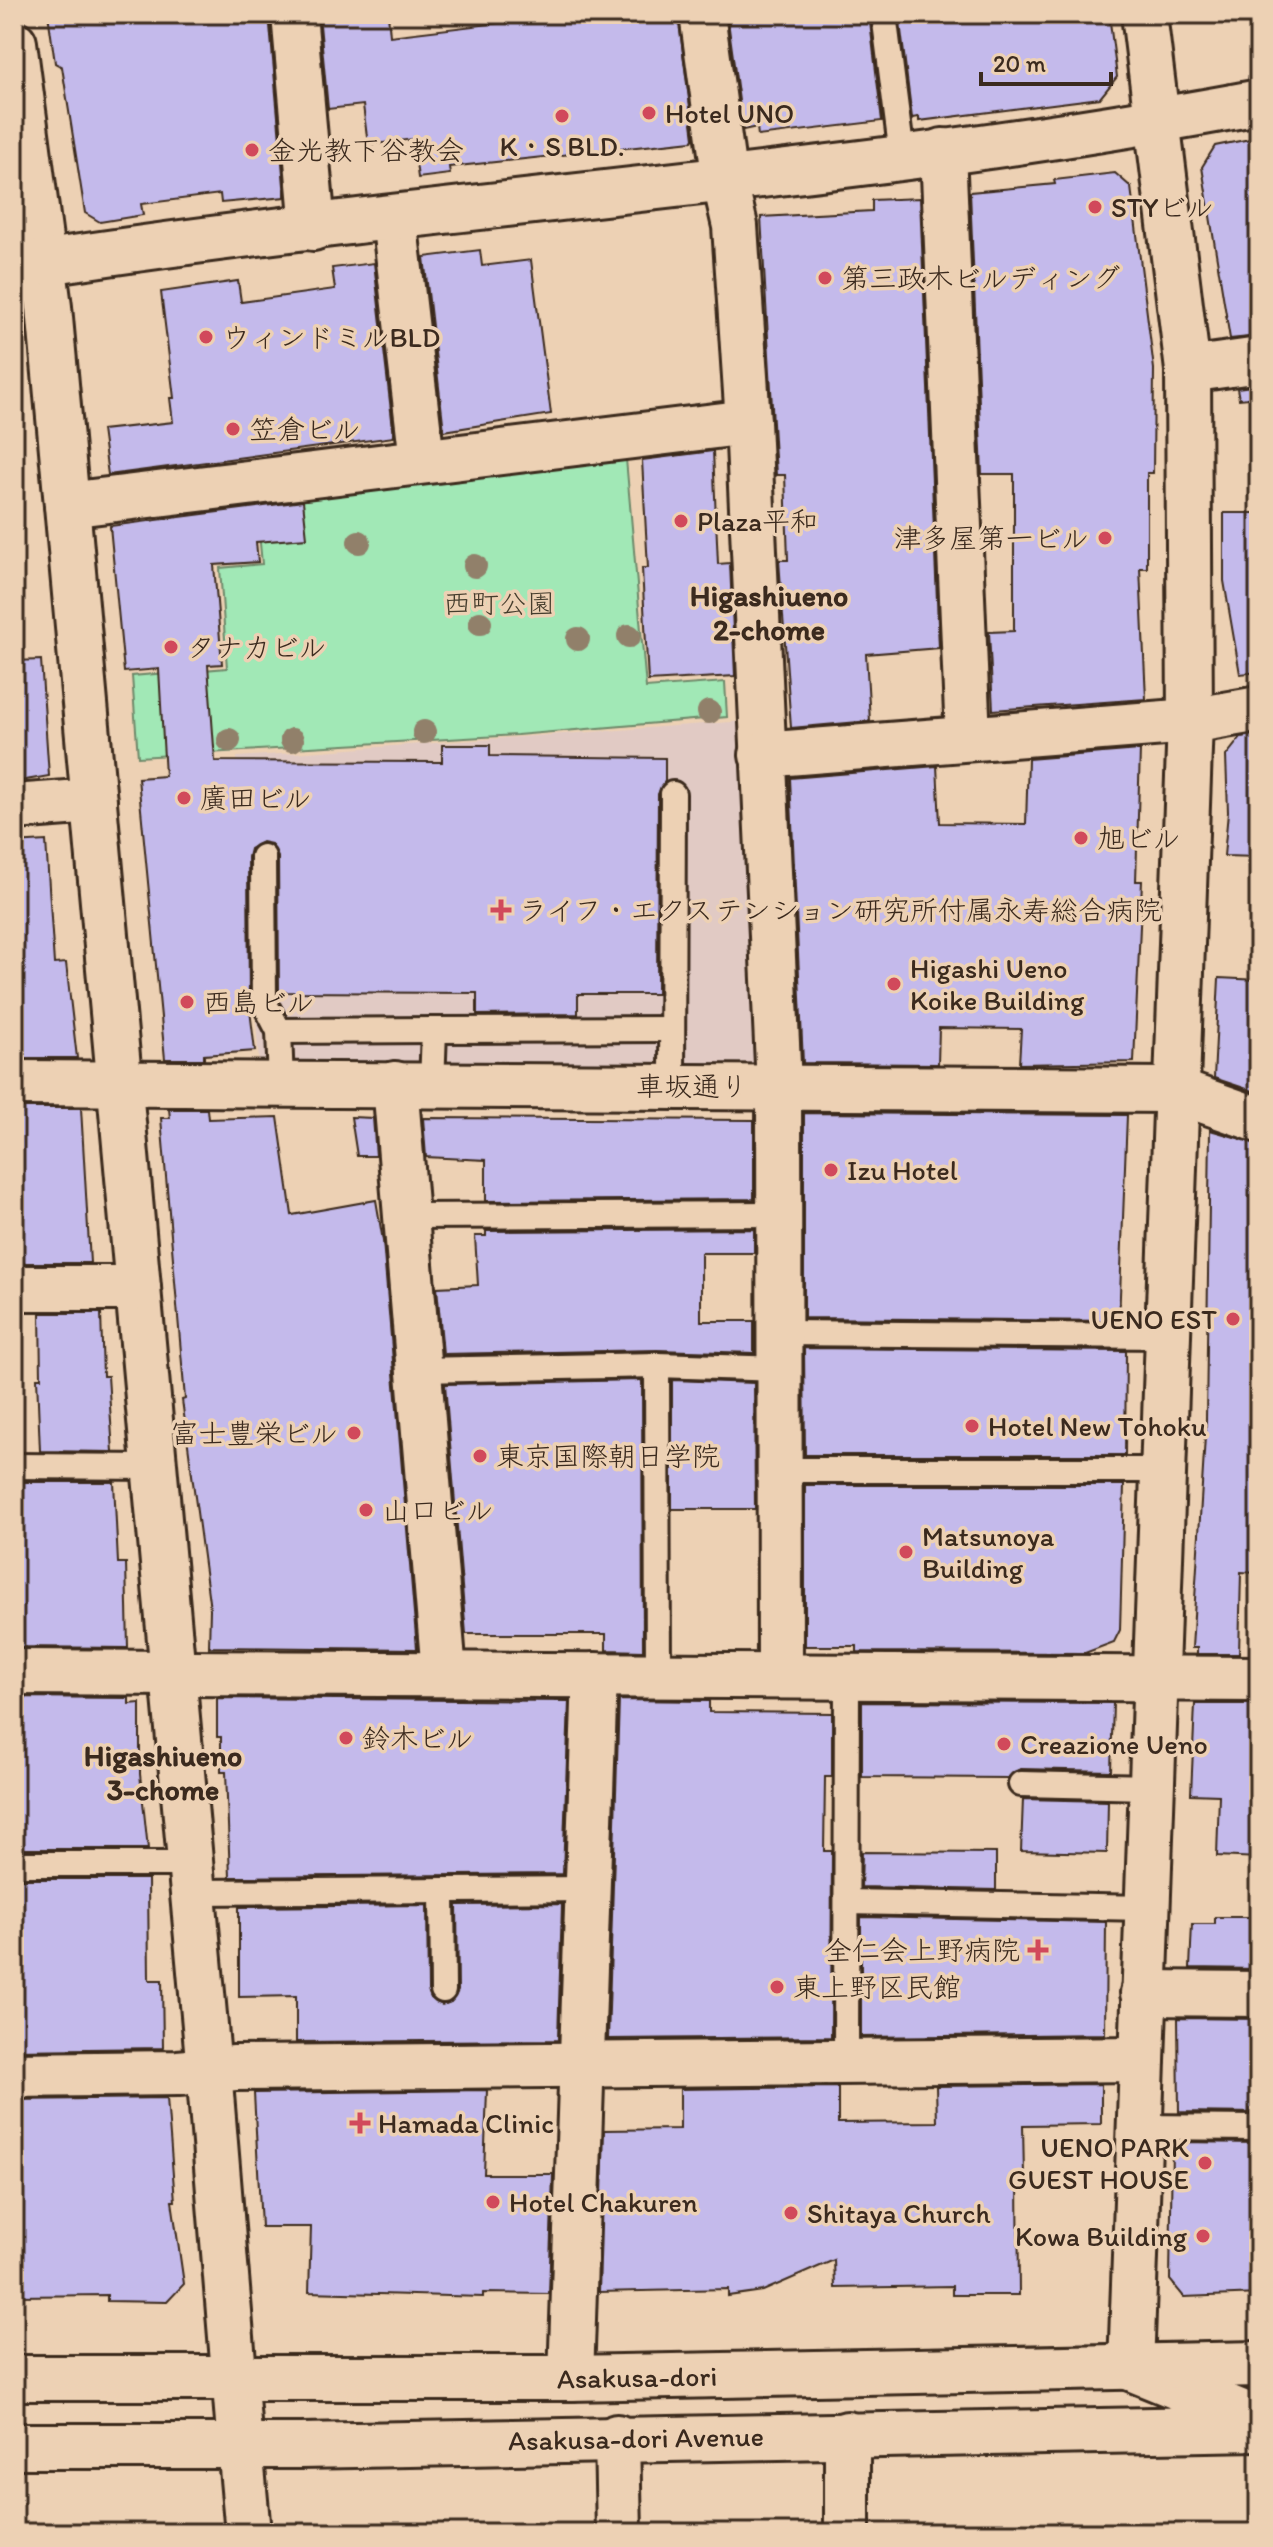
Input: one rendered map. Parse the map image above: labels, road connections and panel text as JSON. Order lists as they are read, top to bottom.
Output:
{
  "streets": {
    "street": ["車坂通り", "Asakusa-dori", "Asakusa-dori Avenue"]
  },
  "districts": ["Higashiueno 2-chome", "Higashiueno 3-chome"],
  "parks": ["西町公園"],
  "places": {
    "other": [
      "Hotel UNO",
      "K・S BLD.",
      "金光教下谷教会",
      "STYビル",
      "第三政木ビルディング",
      "ウィンドミルBLD",
      "笠倉ビル",
      "Plaza平和",
      "津多屋第一ビル",
      "タナカビル",
      "廣田ビル",
      "旭ビル",
      "Higashi Ueno Koike Building",
      "西島ビル",
      "Izu Hotel",
      "UENO EST",
      "Hotel New Tohoku",
      "富士豊栄ビル",
      "東京国際朝日学院",
      "山口ビル",
      "Matsunoya Building",
      "鈴木ビル",
      "Creazione Ueno",
      "東上野区民館",
      "UENO PARK GUEST HOUSE",
      "Hotel Chakuren",
      "Shitaya Church",
      "Kowa Building"
    ],
    "health": ["ライフ・エクステンション研究所付属永寿総合病院", "全仁会上野病院", "Hamada Clinic"]
  },
  "scale_bar": "20 m"
}
